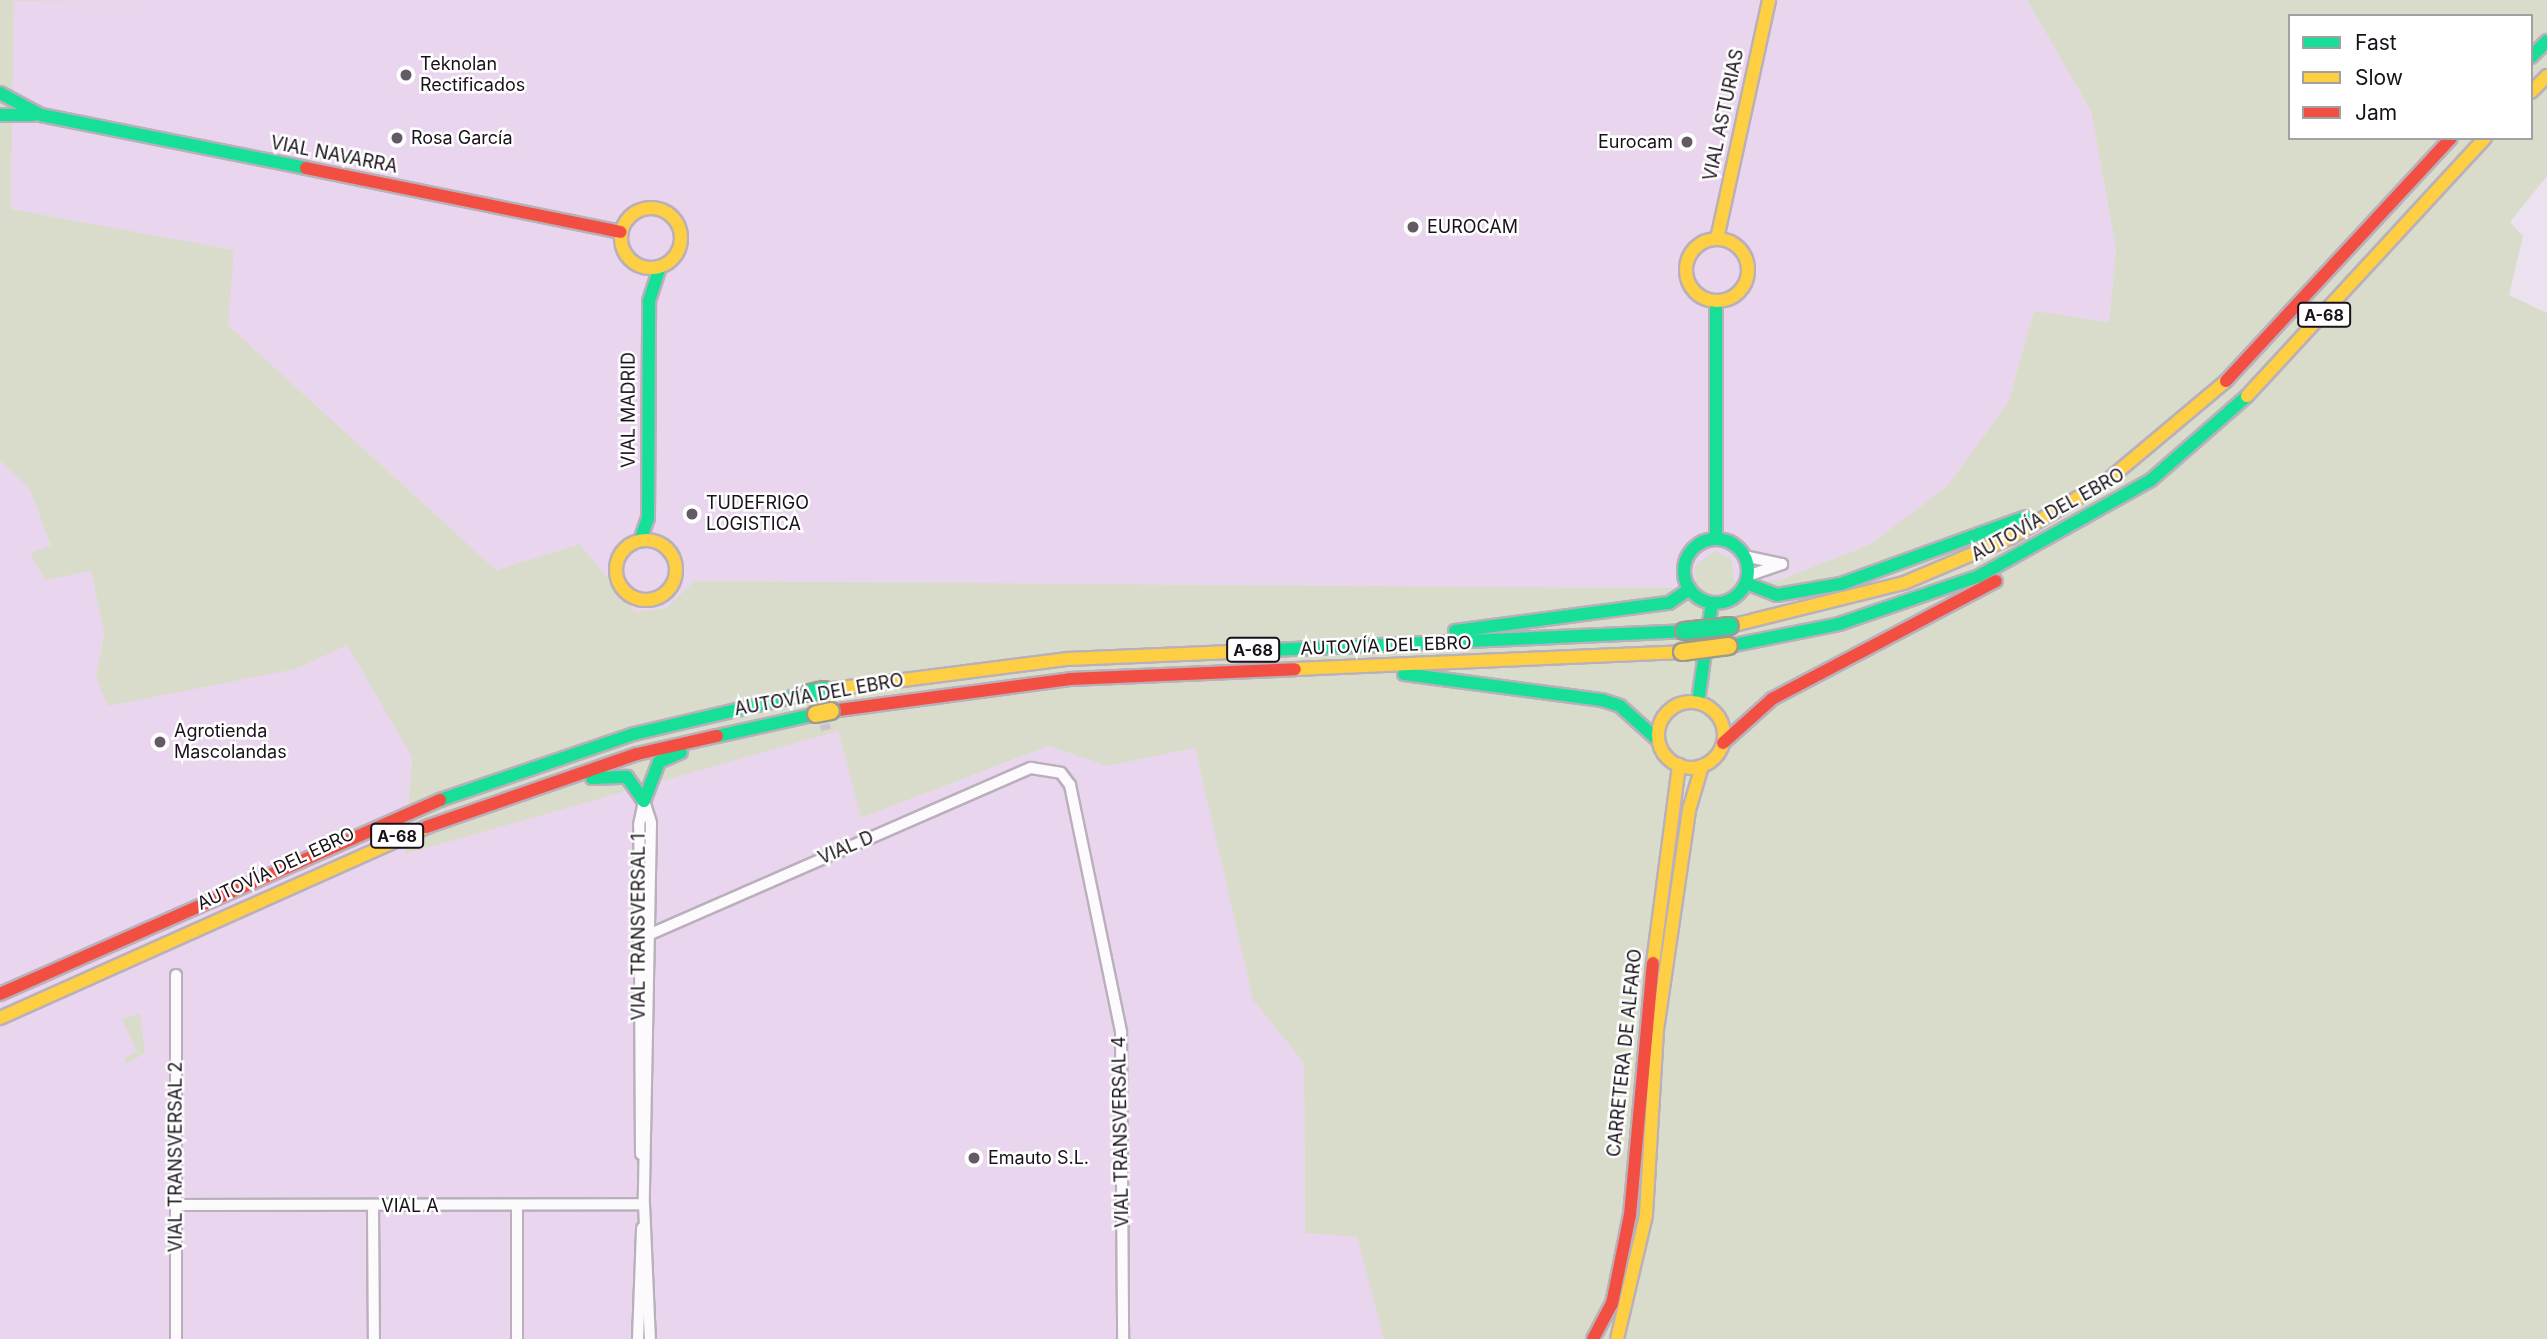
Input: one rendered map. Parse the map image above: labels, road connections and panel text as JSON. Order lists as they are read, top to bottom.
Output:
{
  "streets": {
    "main road": [
      "VIAL ASTURIAS",
      "VIAL NAVARRA",
      "A-68",
      "VIAL MADRID",
      "AUTOVÍA DEL EBRO",
      "CARRETERA DE ALFARO"
    ],
    "street": [
      "VIAL D",
      "VIAL TRANSVERSAL 1",
      "VIAL TRANSVERSAL 4",
      "VIAL TRANSVERSAL 2",
      "VIAL A"
    ]
  },
  "crossings": [
    ["VIAL NAVARRA", "VIAL MADRID"],
    ["VIAL D", "VIAL TRANSVERSAL 1"],
    ["VIAL D", "VIAL TRANSVERSAL 4"],
    ["VIAL TRANSVERSAL 1", "VIAL A"],
    ["VIAL TRANSVERSAL 2", "VIAL A"]
  ],
  "places": [
    "Teknolan Rectificados",
    "Rosa García",
    "Eurocam",
    "EUROCAM",
    "TUDEFRIGO LOGISTICA",
    "Agrotienda Mascolandas",
    "Emauto S.L."
  ],
  "legend": ["Fast", "Slow", "Jam"]
}
